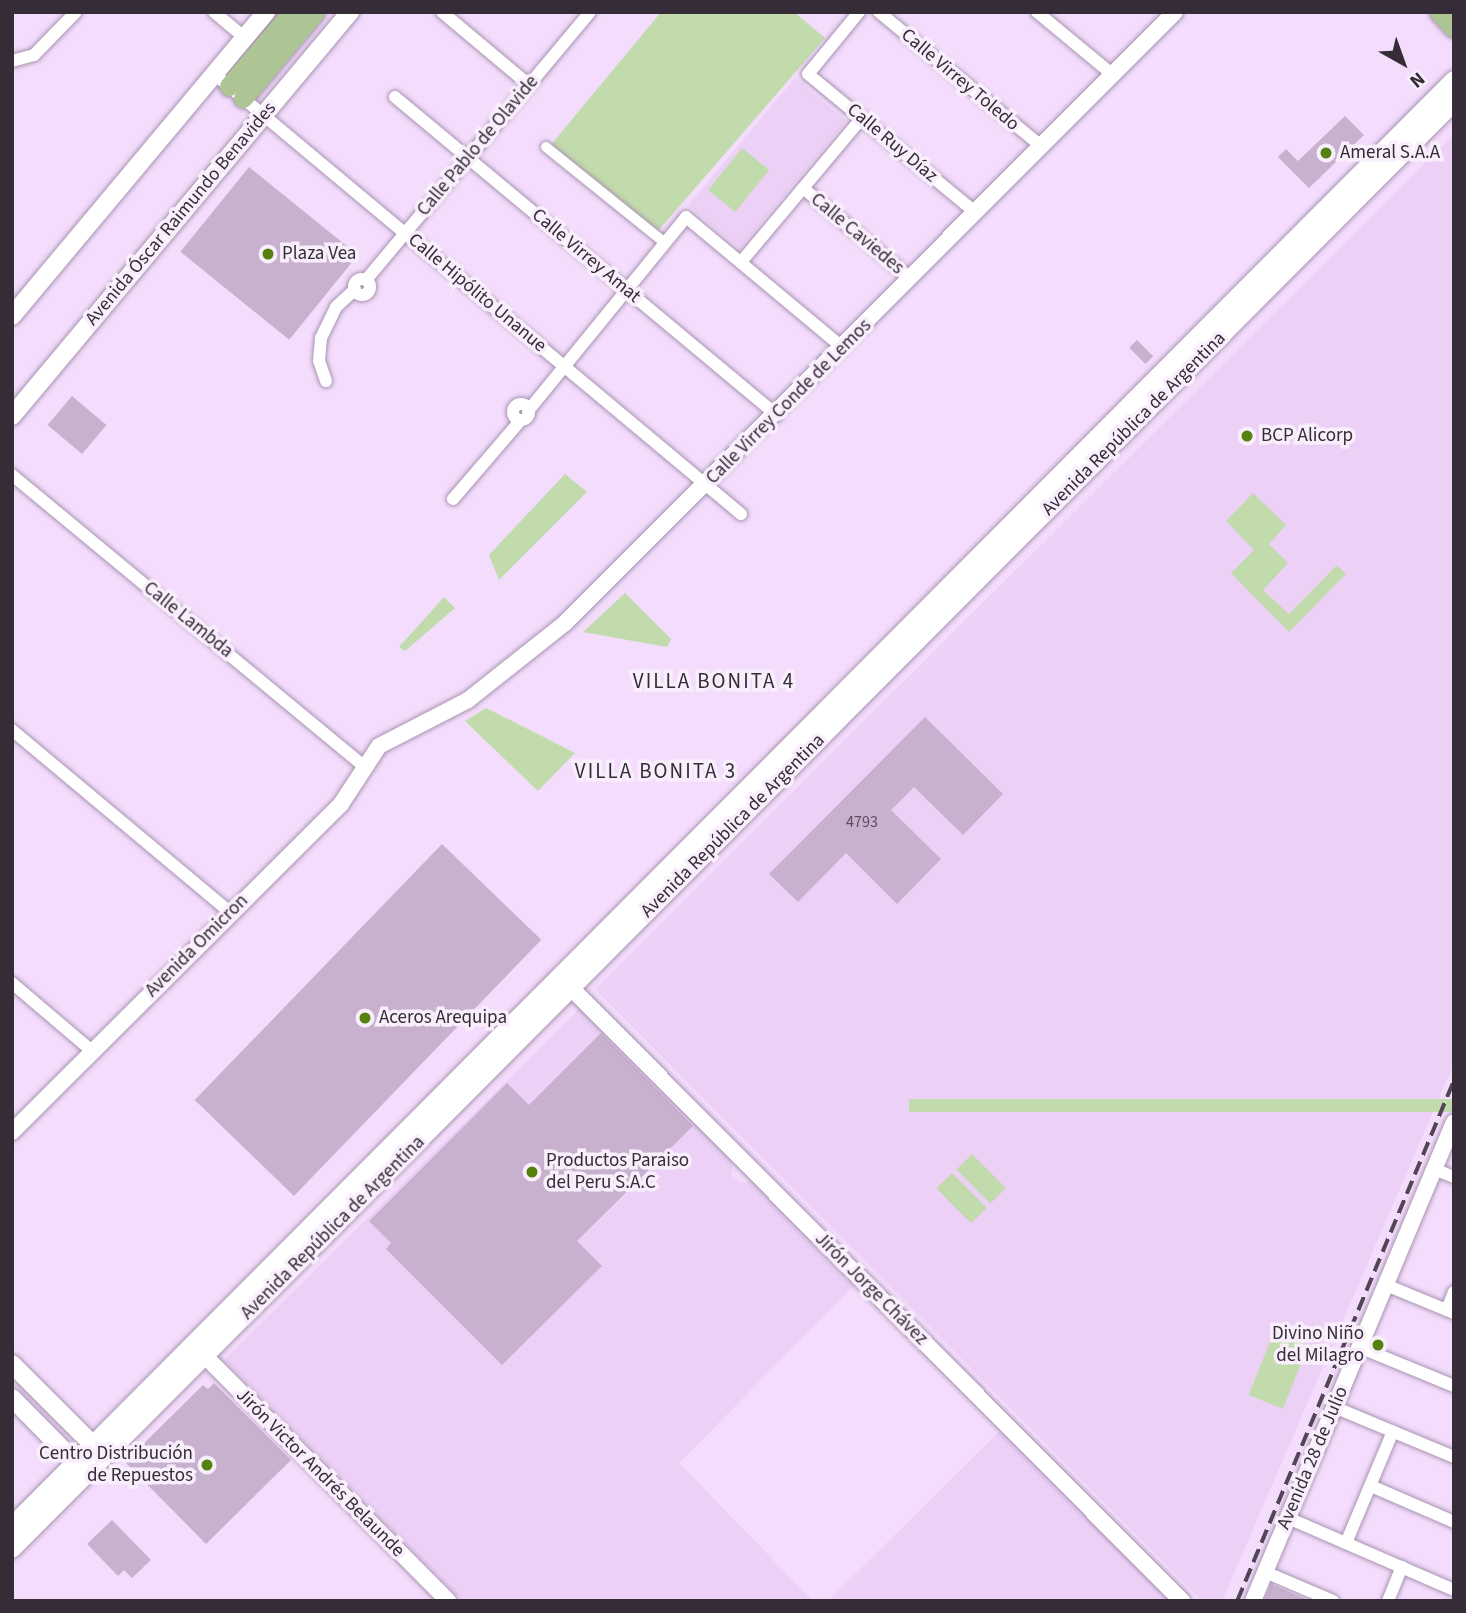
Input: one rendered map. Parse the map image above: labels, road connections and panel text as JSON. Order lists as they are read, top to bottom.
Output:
{
  "streets": {
    "main road": ["Avenida Óscar Raimundo Benavides", "Avenida República de Argentina"],
    "street": [
      "Calle Virrey Toledo",
      "Calle Ruy Díaz",
      "Calle Pablo de Olavide",
      "Calle Caviedes",
      "Calle Virrey Amat",
      "Calle Hipólito Unanue",
      "Calle Virrey Conde de Lemos",
      "Calle Lambda",
      "Avenida Omicron",
      "Jirón Jorge Chávez",
      "Avenida 28 de Julio",
      "Jirón Victor Andrés Belaunde"
    ]
  },
  "crossings": [
    ["Calle Virrey Toledo", "Calle Virrey Conde de Lemos"],
    ["Calle Ruy Díaz", "Calle Virrey Conde de Lemos"],
    ["Calle Pablo de Olavide", "Calle Virrey Amat"],
    ["Calle Pablo de Olavide", "Calle Hipólito Unanue"],
    ["Avenida Óscar Raimundo Benavides", "Calle Hipólito Unanue"],
    ["Calle Caviedes", "Calle Virrey Conde de Lemos"],
    ["Calle Virrey Amat", "Calle Virrey Conde de Lemos"],
    ["Calle Hipólito Unanue", "Calle Virrey Conde de Lemos"],
    ["Calle Virrey Conde de Lemos", "Calle Lambda"],
    ["Calle Virrey Conde de Lemos", "Avenida Omicron"],
    ["Avenida República de Argentina", "Jirón Jorge Chávez"],
    ["Avenida República de Argentina", "Jirón Victor Andrés Belaunde"],
    ["Calle Lambda", "Avenida Omicron"]
  ],
  "districts": ["VILLA BONITA 4", "VILLA BONITA 3"],
  "places": [
    "Ameral S.A.A",
    "Plaza Vea",
    "BCP Alicorp",
    "Aceros Arequipa",
    "Productos Paraiso del Peru S.A.C",
    "Divino Niño del Milagro",
    "Centro Distribución de Repuestos"
  ],
  "house_numbers": ["4793"],
  "north": "bottom right"
}
